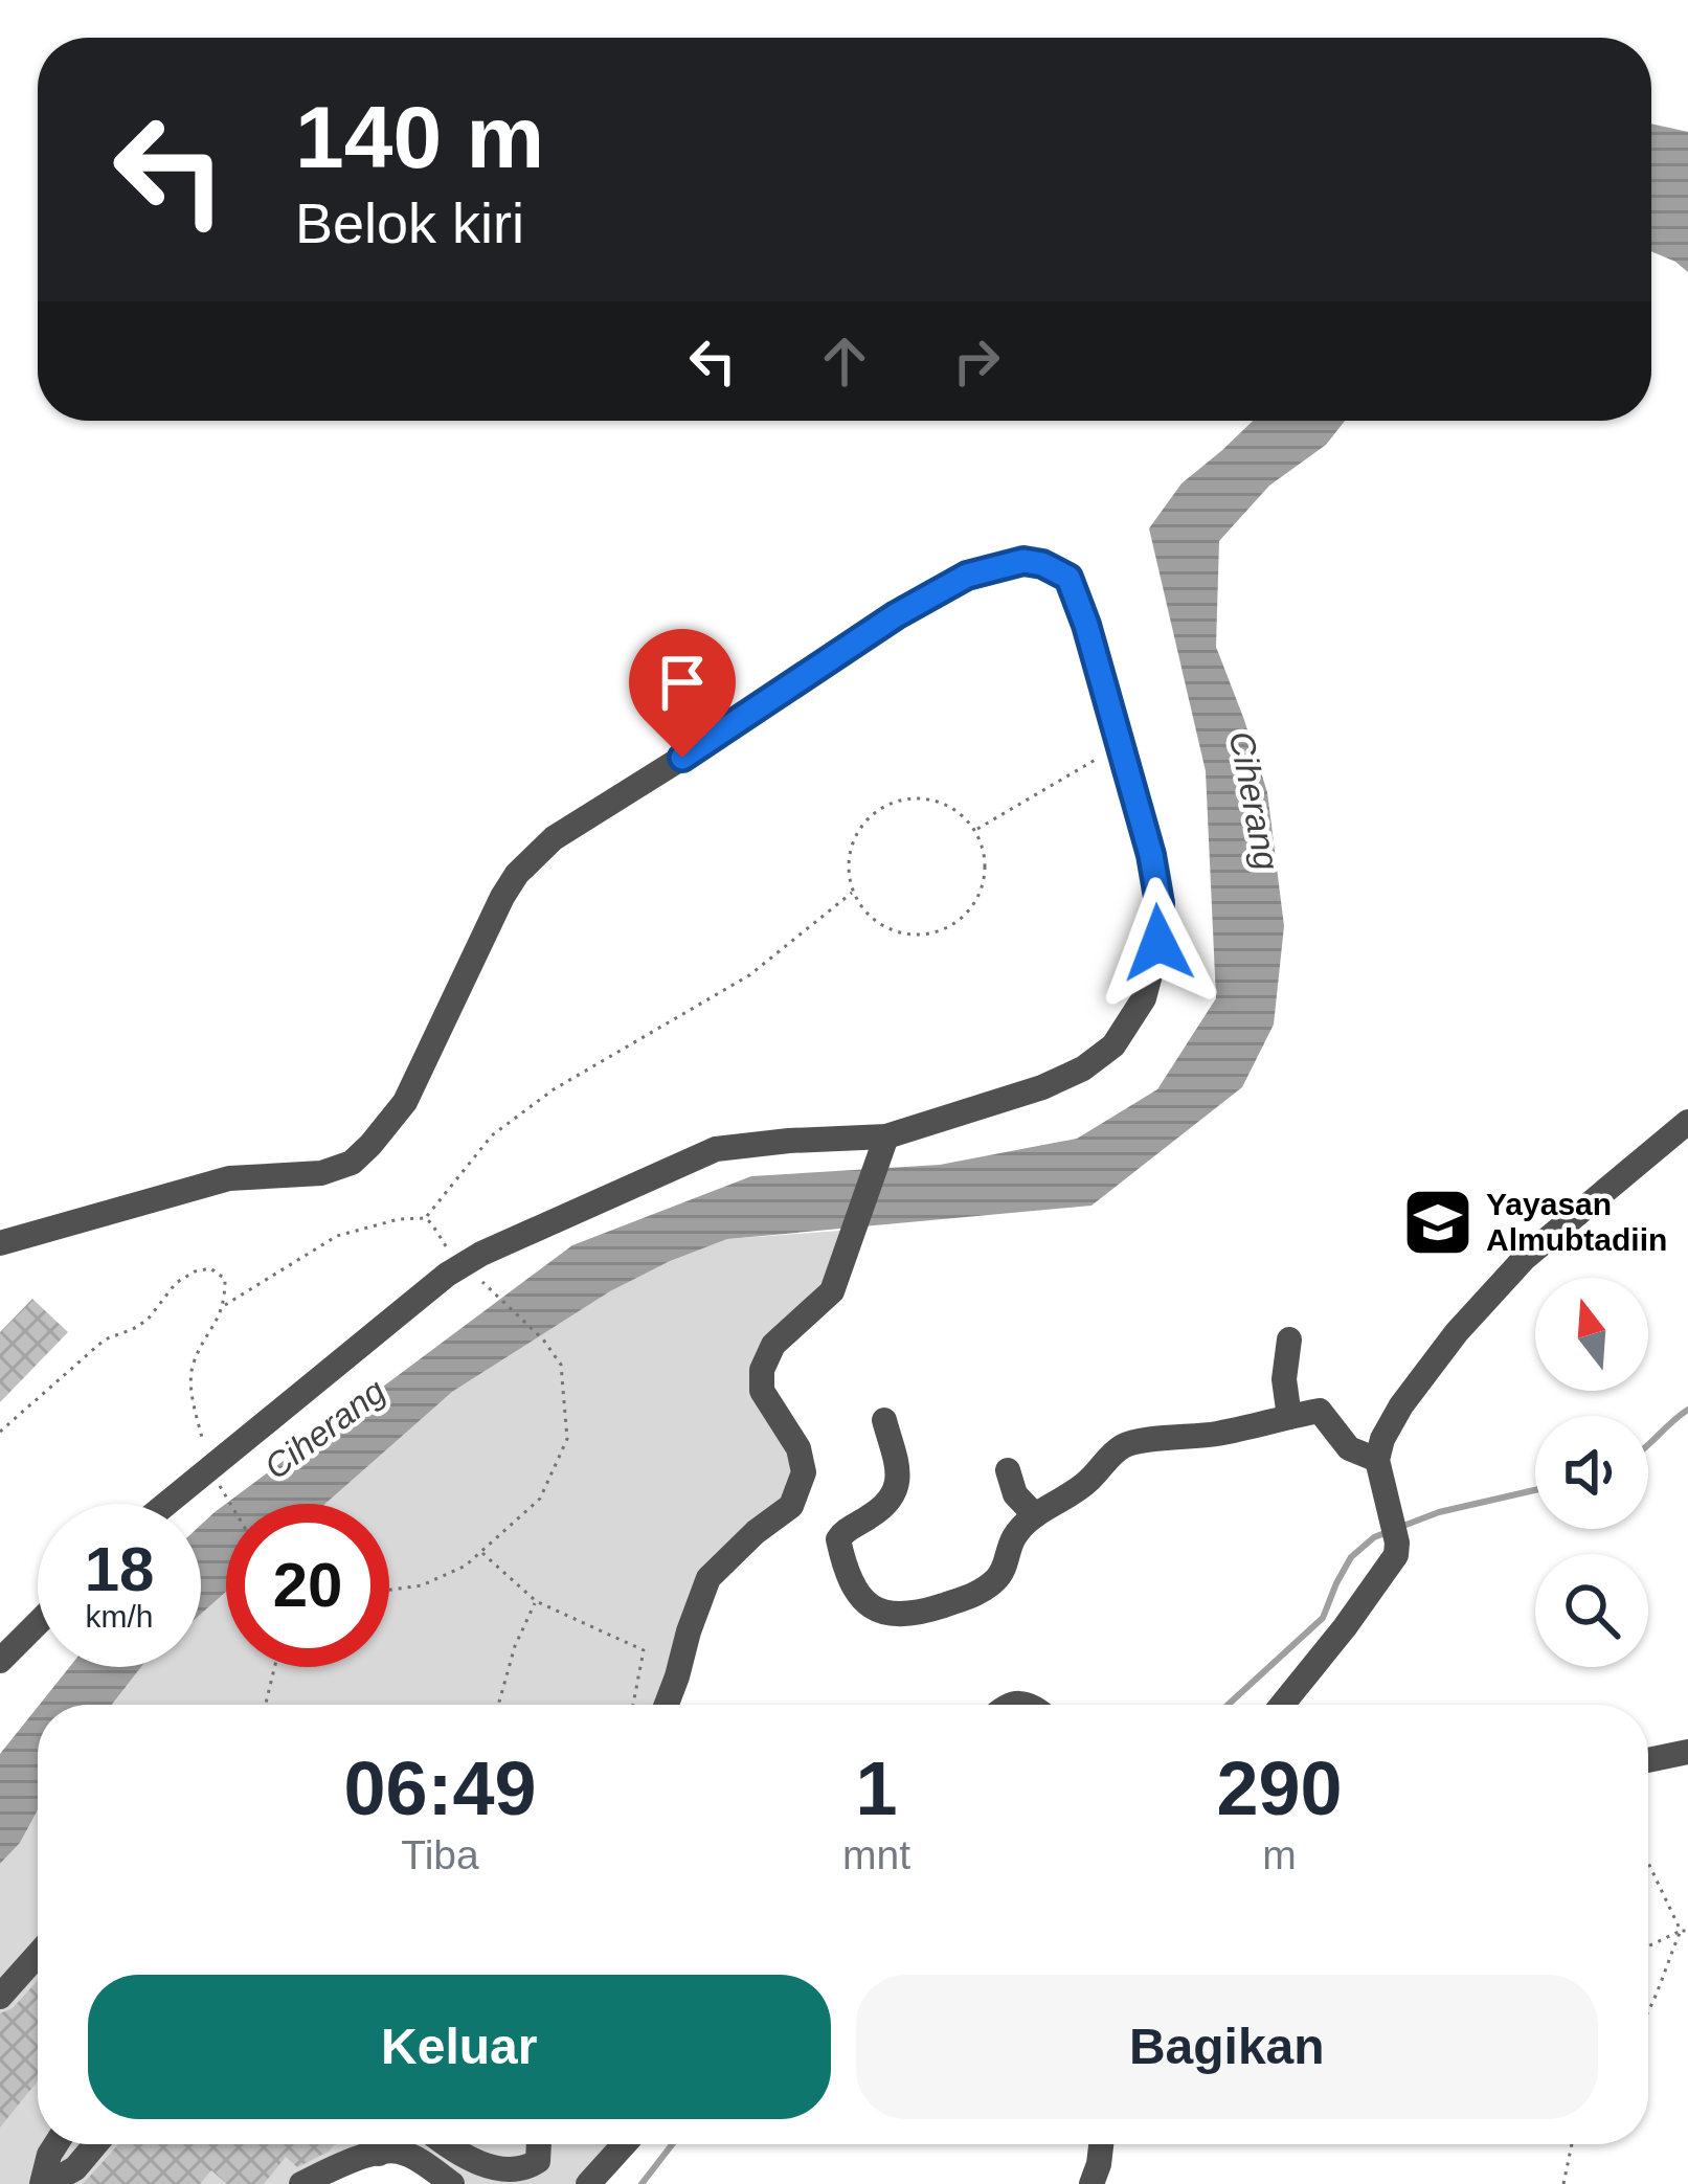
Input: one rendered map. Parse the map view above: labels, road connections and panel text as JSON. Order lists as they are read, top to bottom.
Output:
{
  "water": ["Ciherang"],
  "places": {
    "school or university": ["Yayasan Almubtadiin"]
  },
  "north": "top",
  "page": {
    "turn": ["140 m", "Belok kiri"],
    "speed": "18 km/h",
    "limit": "20",
    "eta": [
      "06:49",
      "Tiba",
      "1",
      "mnt",
      "290",
      "m"
    ],
    "buttons": ["Keluar", "Bagikan"]
  }
}
